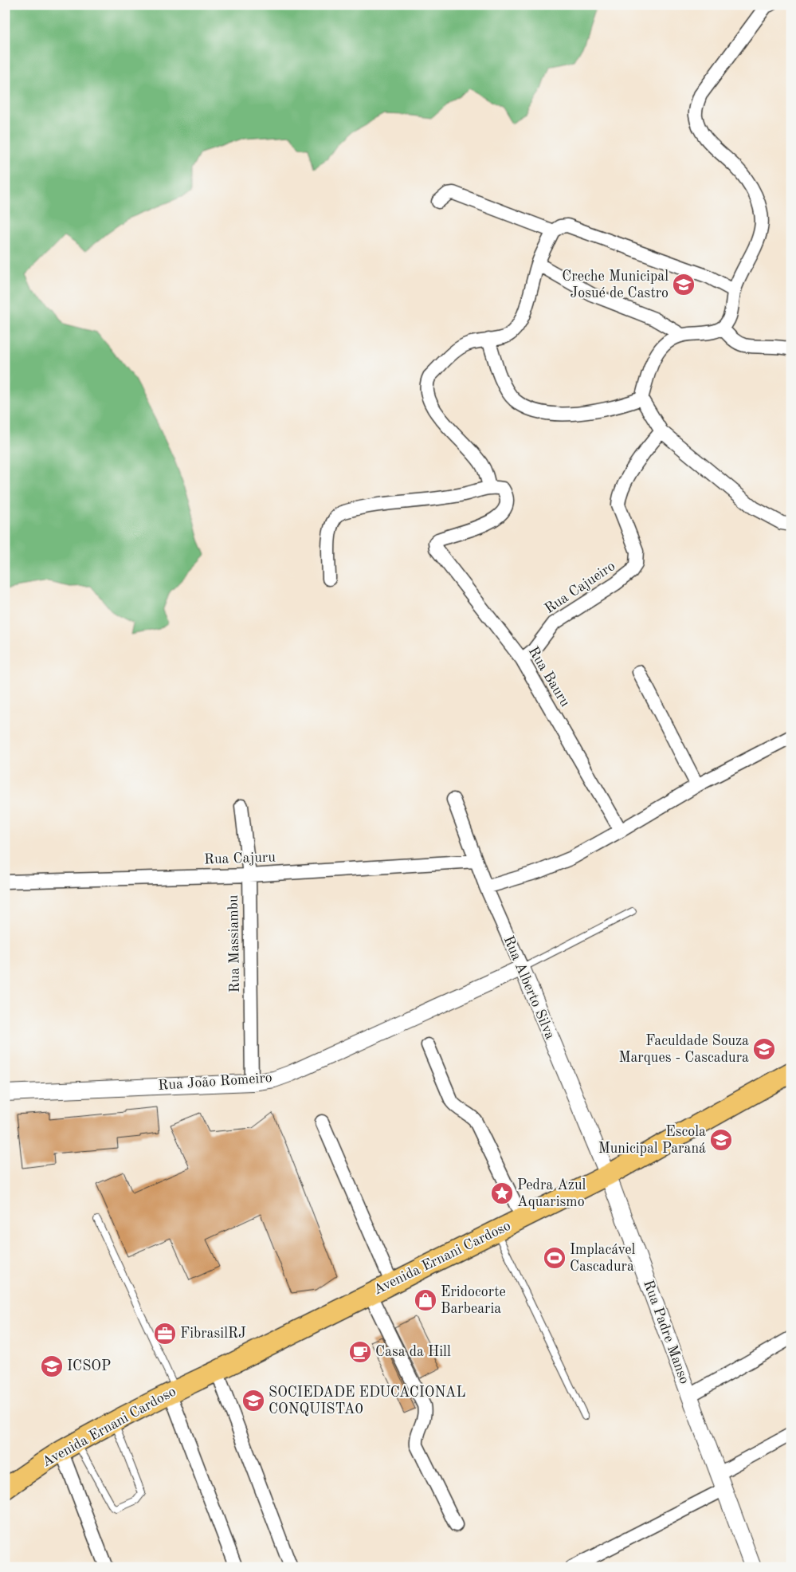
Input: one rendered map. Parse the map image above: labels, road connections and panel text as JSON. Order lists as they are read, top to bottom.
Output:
{
  "streets": {
    "main road": ["Avenida Ernani Cardoso"],
    "street": [
      "Rua Cajueiro",
      "Rua Bauru",
      "Rua Cajuru",
      "Rua Massiambu",
      "Rua Alberto Silva",
      "Rua João Romeiro",
      "Rua Padre Manso"
    ]
  },
  "crossings": [
    ["Rua Cajueiro", "Rua Bauru"],
    ["Rua Cajuru", "Rua Massiambu"],
    ["Rua Cajuru", "Rua Alberto Silva"],
    ["Rua Massiambu", "Rua João Romeiro"],
    ["Rua Alberto Silva", "Rua João Romeiro"],
    ["Rua Alberto Silva", "Avenida Ernani Cardoso"],
    ["Rua Alberto Silva", "Rua Padre Manso"],
    ["Avenida Ernani Cardoso", "Rua Padre Manso"]
  ],
  "places": {
    "school or university": [
      "Creche Municipal Josué de Castro",
      "Faculdade Souza Marques - Cascadura",
      "Escola Municipal Paraná",
      "ICSOP",
      "SOCIEDADE EDUCACIONAL CONQUISTA0"
    ],
    "place": ["Pedra Azul Aquarismo"],
    "sports": ["Implacável Cascadura"],
    "shop": ["Eridocorte Barbearia"],
    "office": ["FibrasilRJ"],
    "cafe": ["Casa da Hill"]
  }
}
